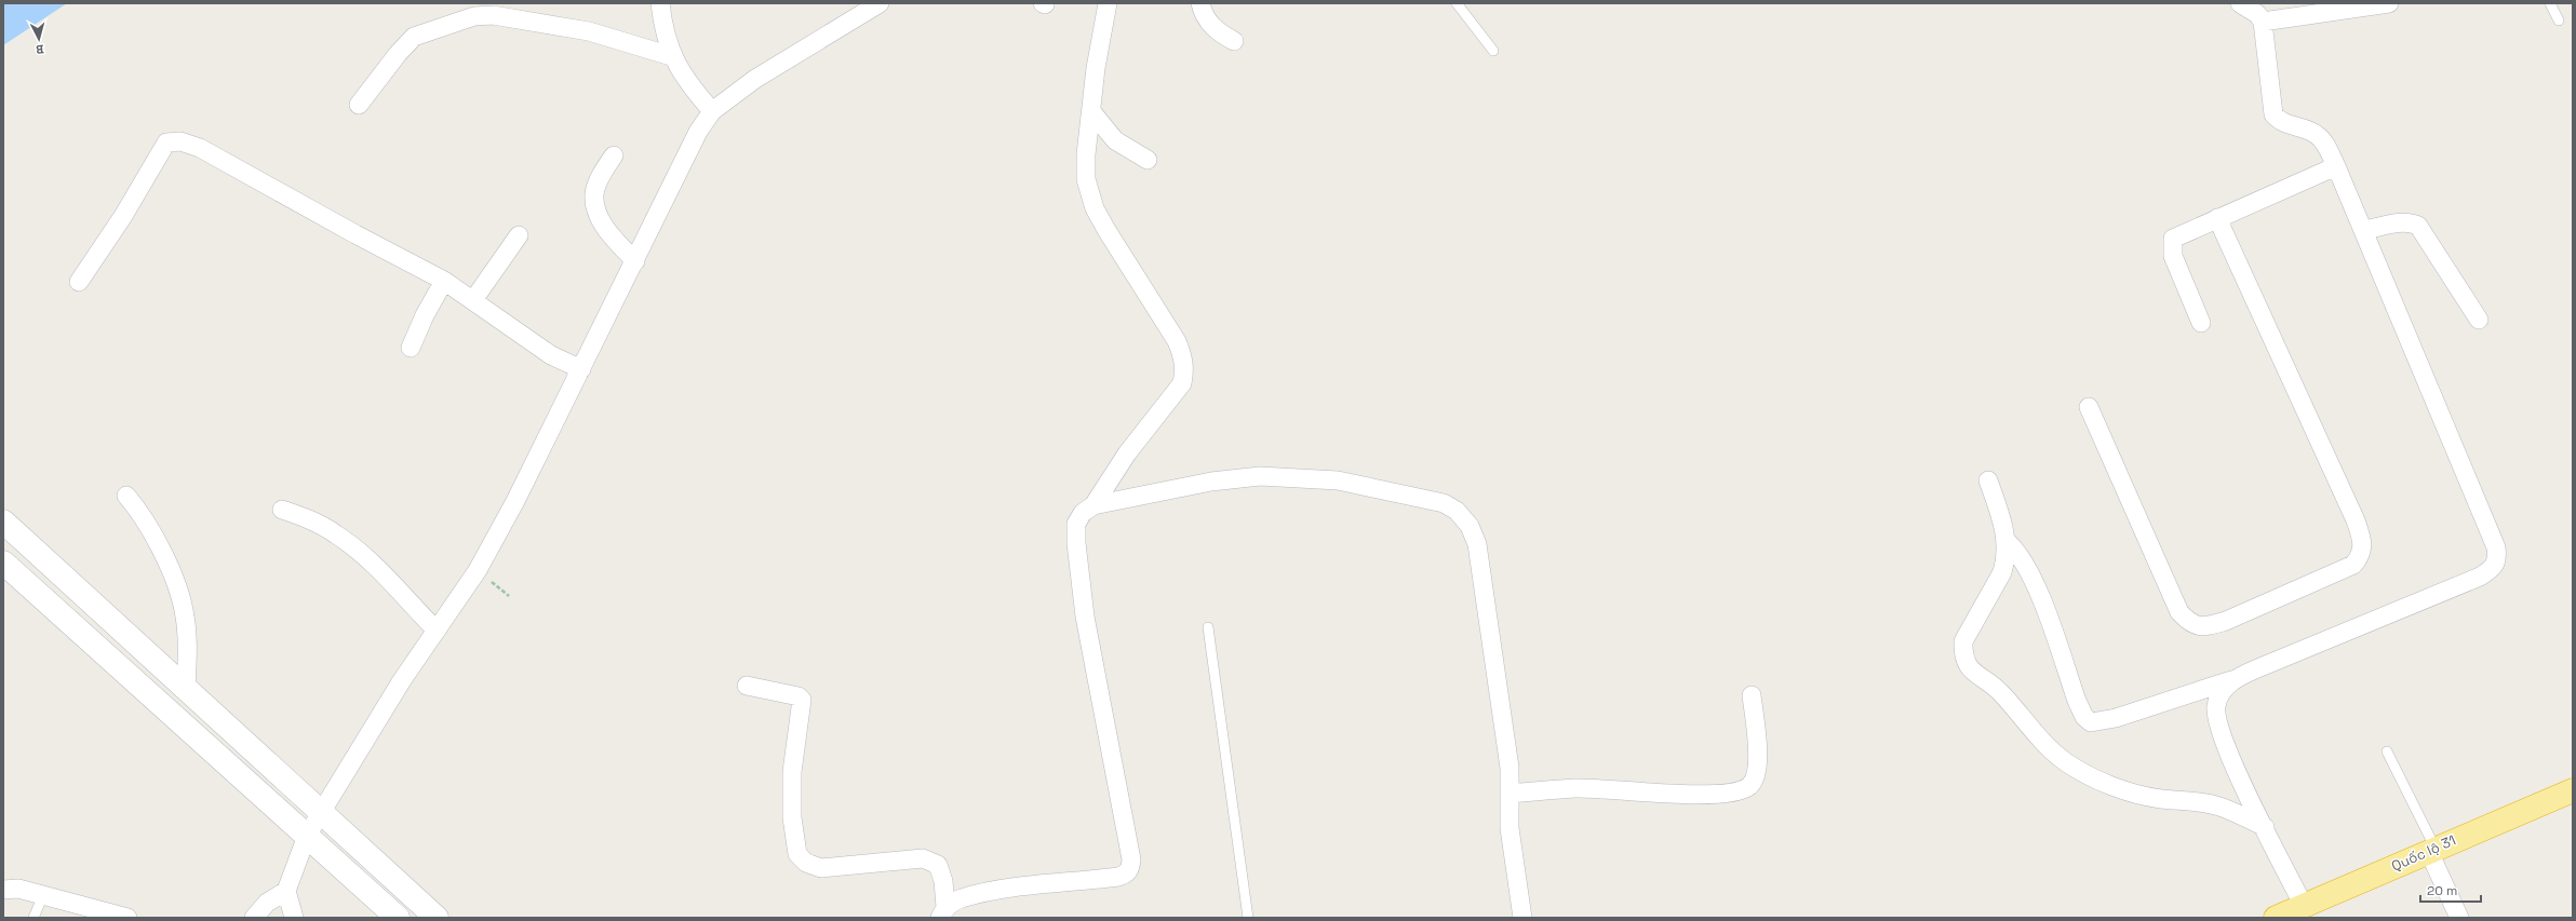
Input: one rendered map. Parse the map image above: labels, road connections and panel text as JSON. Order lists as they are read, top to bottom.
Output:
{
  "streets": {
    "highway": ["Quốc lộ 31"]
  },
  "scale_bar": "20 m",
  "north": "bottom"
}
